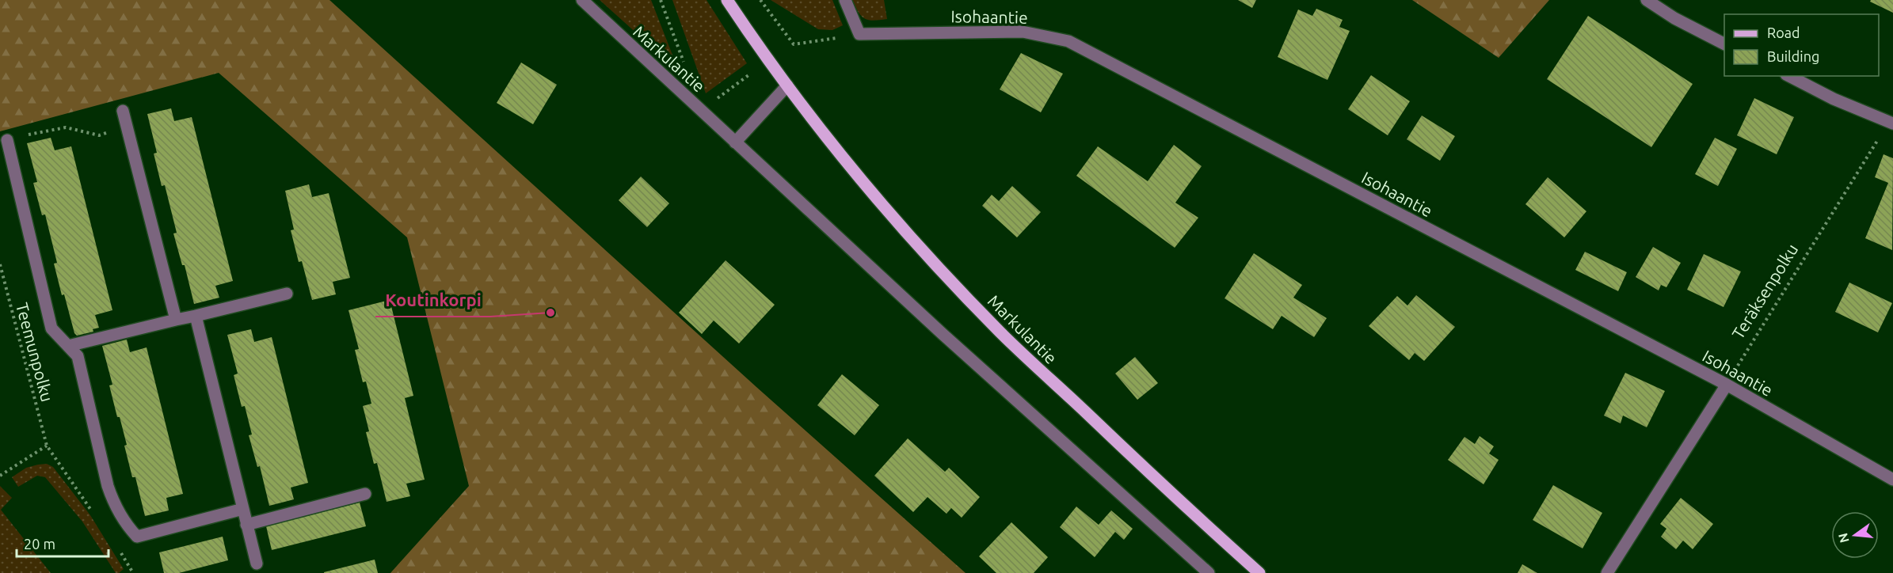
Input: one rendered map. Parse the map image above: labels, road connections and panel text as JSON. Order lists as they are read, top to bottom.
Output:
{
  "streets": {
    "main road": ["Markulantie"],
    "street": ["Isohaantie"],
    "path": ["Teräksenpolku", "Teemunpolku"]
  },
  "crossings": [
    ["Isohaantie", "Teräksenpolku"]
  ],
  "places": ["Koutinkorpi"],
  "legend": ["Road", "Building"],
  "scale_bar": "20 m",
  "north": "left"
}
